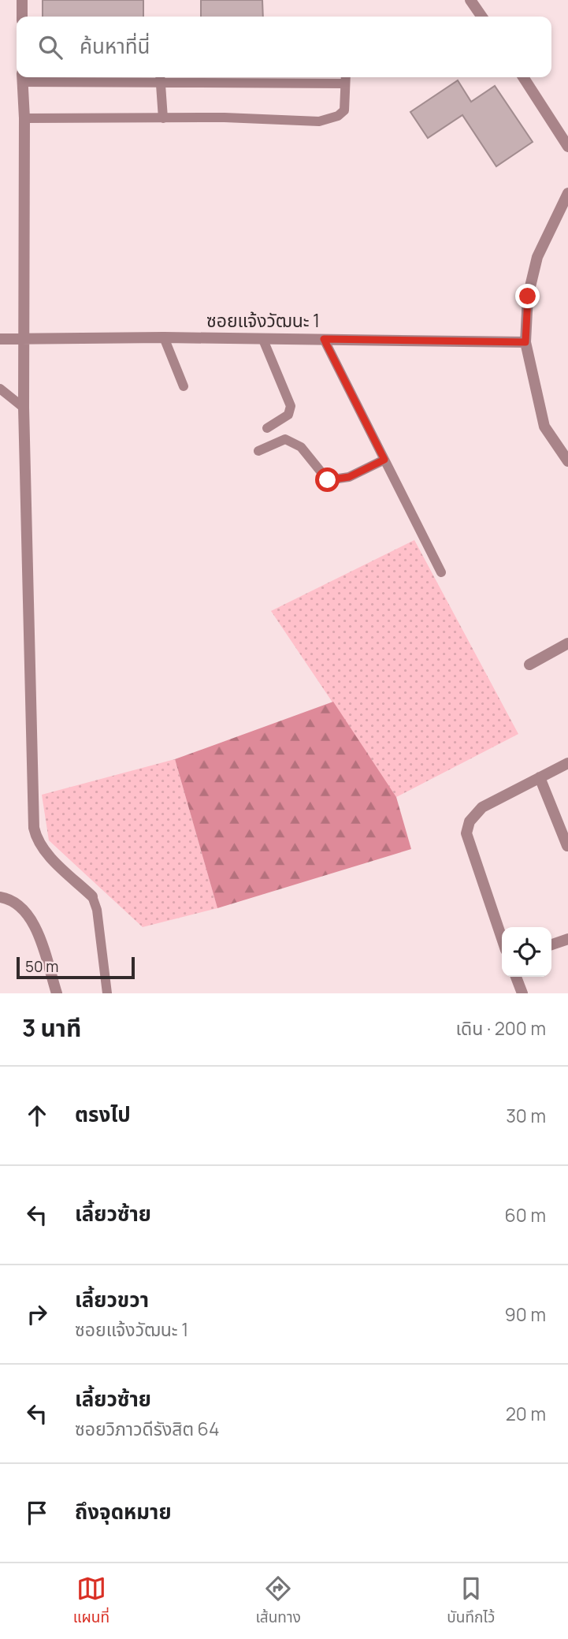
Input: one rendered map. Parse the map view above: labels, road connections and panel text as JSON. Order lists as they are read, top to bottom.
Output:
{
  "streets": {
    "street": ["ซอยแจ้งวัฒนะ 1"]
  },
  "scale_bar": "50 m",
  "page": {
    "search": "ค้นหาที่นี่",
    "scale": "50 m",
    "heading": ["3 นาที", "เดิน · 200 m"],
    "list": [
      ["ตรงไป", "30 m"],
      ["เลี้ยวซ้าย", "60 m"],
      ["เลี้ยวขวา", "ซอยแจ้งวัฒนะ 1", "90 m"],
      ["เลี้ยวซ้าย", "ซอยวิภาวดีรังสิต 64", "20 m"],
      "ถึงจุดหมาย"
    ],
    "nav": ["แผนที่", "เส้นทาง", "บันทึกไว้"]
  }
}
